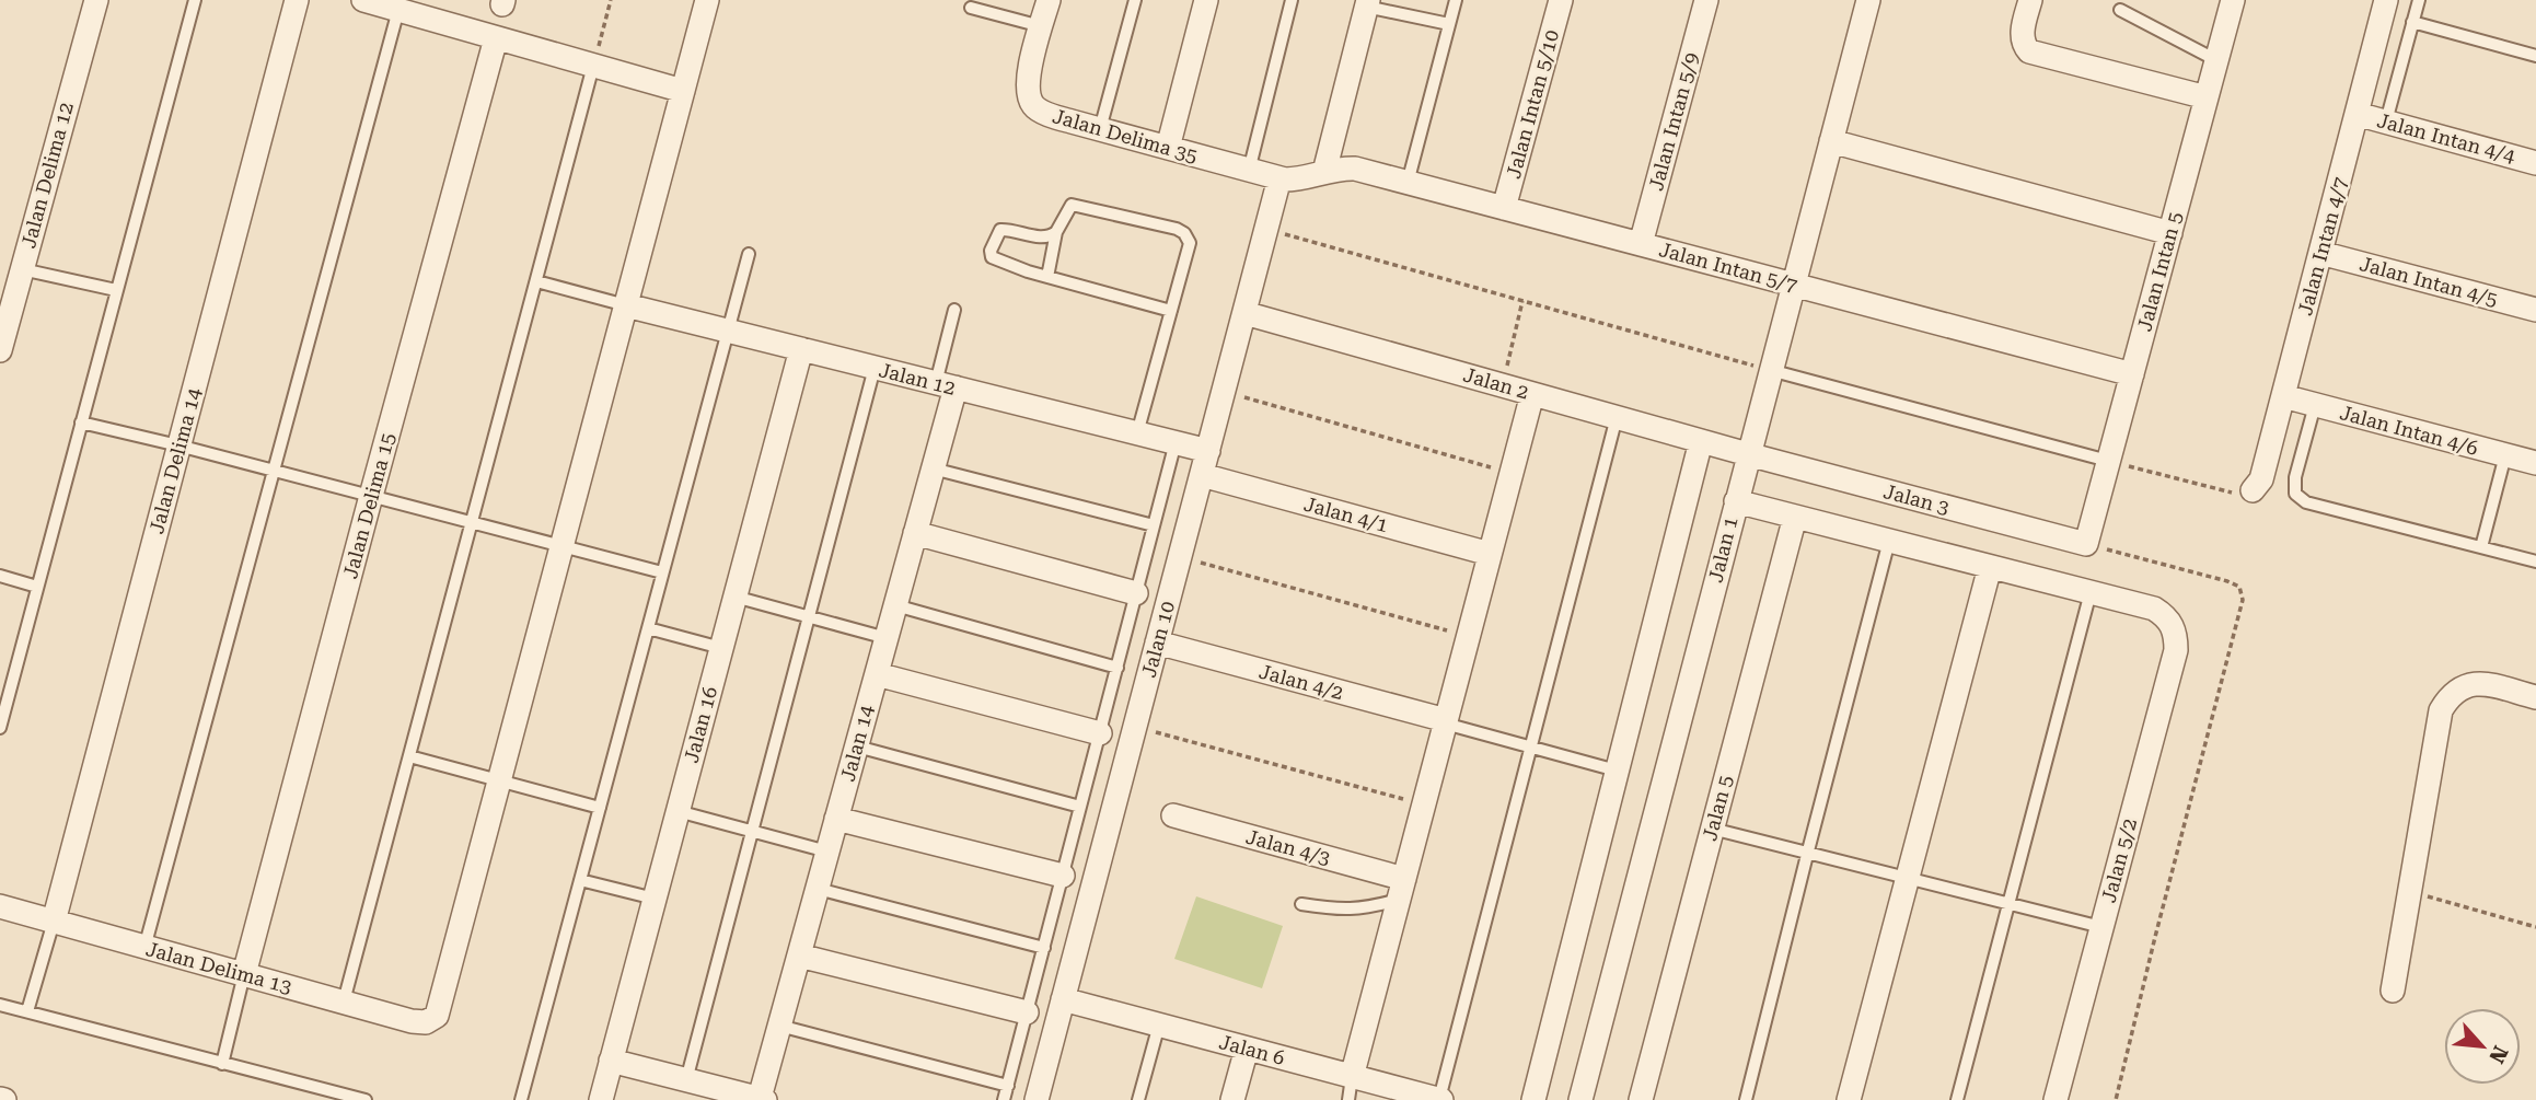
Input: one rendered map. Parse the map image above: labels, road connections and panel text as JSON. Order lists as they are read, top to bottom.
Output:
{
  "streets": {
    "street": [
      "Jalan Intan 5/10",
      "Jalan Intan 5/9",
      "Jalan Delima 35",
      "Jalan Intan 4/4",
      "Jalan Delima 12",
      "Jalan Intan 4/7",
      "Jalan Intan 5/7",
      "Jalan Intan 5",
      "Jalan Intan 4/5",
      "Jalan 12",
      "Jalan 2",
      "Jalan Intan 4/6",
      "Jalan Delima 14",
      "Jalan 3",
      "Jalan Delima 15",
      "Jalan 4/1",
      "Jalan 1",
      "Jalan 10",
      "Jalan 4/2",
      "Jalan 16",
      "Jalan 14",
      "Jalan 5",
      "Jalan 4/3",
      "Jalan 5/2",
      "Jalan Delima 13",
      "Jalan 6"
    ]
  },
  "crossings": [
    ["Jalan Intan 5/10", "Jalan Intan 5/7"],
    ["Jalan Intan 5/9", "Jalan Intan 5/7"],
    ["Jalan Delima 35", "Jalan Intan 5/7"],
    ["Jalan Delima 35", "Jalan 10"],
    ["Jalan Intan 4/4", "Jalan Intan 4/7"],
    ["Jalan Intan 4/7", "Jalan Intan 4/5"],
    ["Jalan Intan 4/7", "Jalan Intan 4/6"],
    ["Jalan Intan 5/7", "Jalan Intan 5"],
    ["Jalan Intan 5/7", "Jalan 1"],
    ["Jalan Intan 5", "Jalan 3"],
    ["Jalan 12", "Jalan 10"],
    ["Jalan 12", "Jalan 16"],
    ["Jalan 12", "Jalan 14"],
    ["Jalan 2", "Jalan 3"],
    ["Jalan 2", "Jalan 1"],
    ["Jalan 2", "Jalan 10"],
    ["Jalan Delima 14", "Jalan Delima 13"],
    ["Jalan 3", "Jalan 1"],
    ["Jalan Delima 15", "Jalan Delima 13"],
    ["Jalan 4/1", "Jalan 10"],
    ["Jalan 10", "Jalan 4/2"],
    ["Jalan 10", "Jalan 6"]
  ],
  "north": "bottom right"
}
